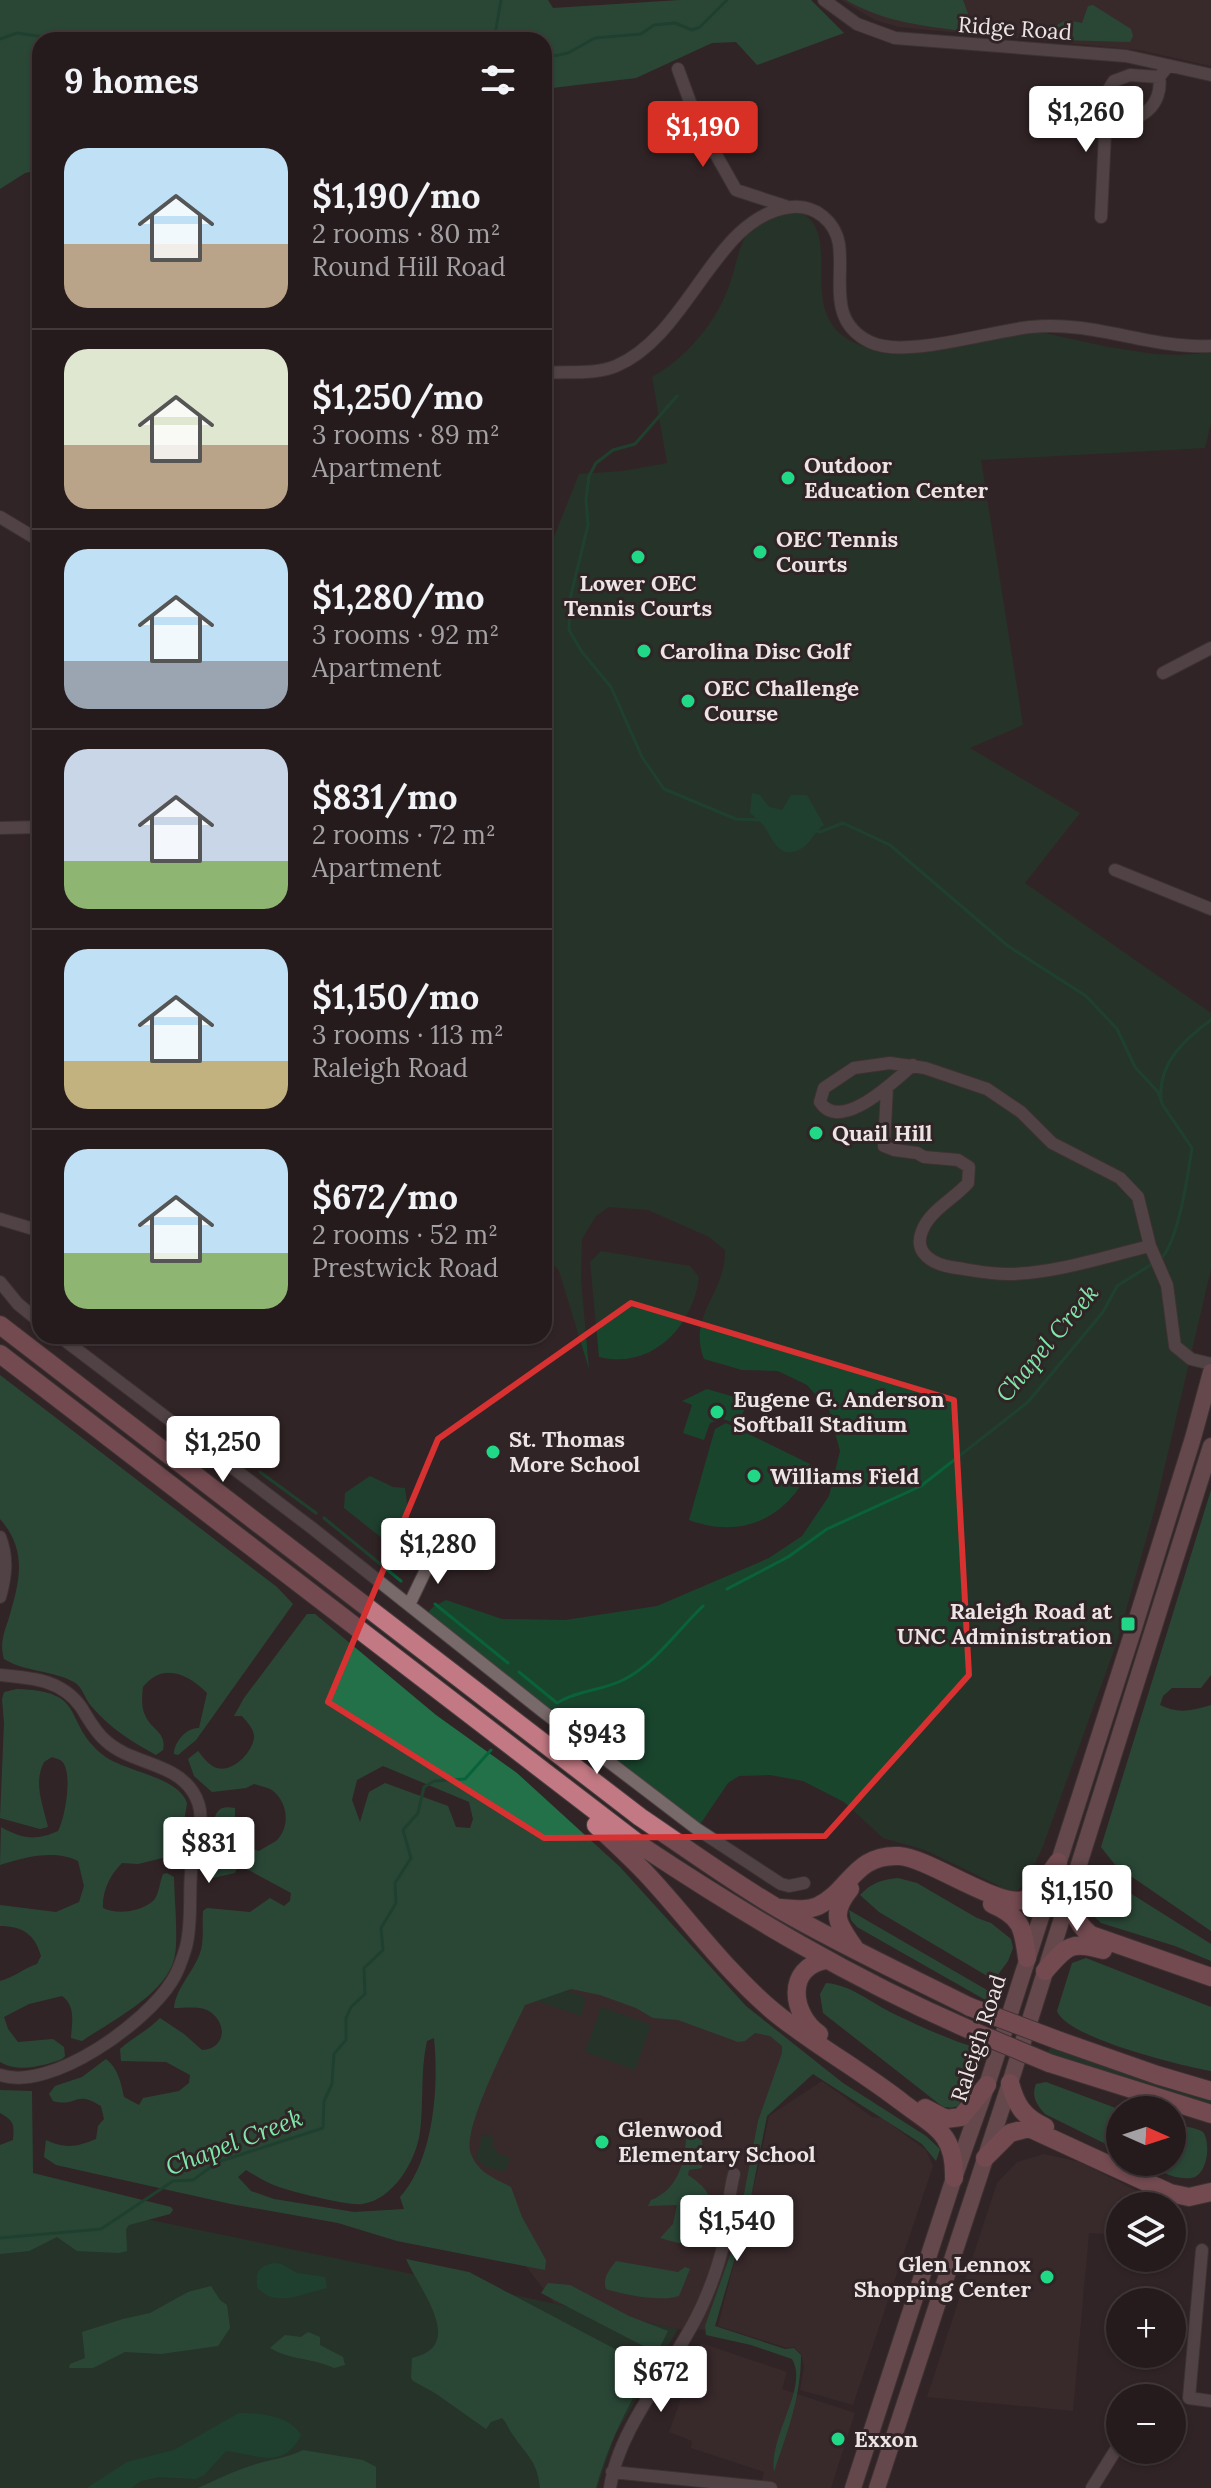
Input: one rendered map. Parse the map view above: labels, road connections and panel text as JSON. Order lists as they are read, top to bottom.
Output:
{
  "streets": {
    "main road": ["Raleigh Road"],
    "street": ["Ridge Road"]
  },
  "water": ["Chapel Creek"],
  "places": {
    "other": [
      "Outdoor Education Center",
      "OEC Tennis Courts",
      "Lower OEC Tennis Courts",
      "Carolina Disc Golf",
      "OEC Challenge Course",
      "Quail Hill",
      "Eugene G. Anderson Softball Stadium",
      "St. Thomas More School",
      "Williams Field",
      "Glenwood Elementary School",
      "Glen Lennox Shopping Center",
      "Exxon"
    ],
    "transit": ["Raleigh Road at UNC Administration"]
  },
  "north": "right",
  "page": {
    "heading": "9 homes",
    "price": [
      "$1,260",
      "$1,190",
      "$1,250",
      "$1,280",
      "$943",
      "$831",
      "$1,150",
      "$1,540",
      "$672"
    ],
    "list": [
      {
        "name": "$1,190/mo",
        "note": "2 rooms · 80 m² · Round Hill Road"
      },
      {
        "name": "$1,250/mo",
        "note": "3 rooms · 89 m² · Apartment"
      },
      {
        "name": "$1,280/mo",
        "note": "3 rooms · 92 m² · Apartment"
      },
      {
        "name": "$831/mo",
        "note": "2 rooms · 72 m² · Apartment"
      },
      {
        "name": "$1,150/mo",
        "note": "3 rooms · 113 m² · Raleigh Road"
      },
      {
        "name": "$672/mo",
        "note": "2 rooms · 52 m² · Prestwick Road"
      }
    ],
    "map_buttons": ["+", "−"]
  }
}
